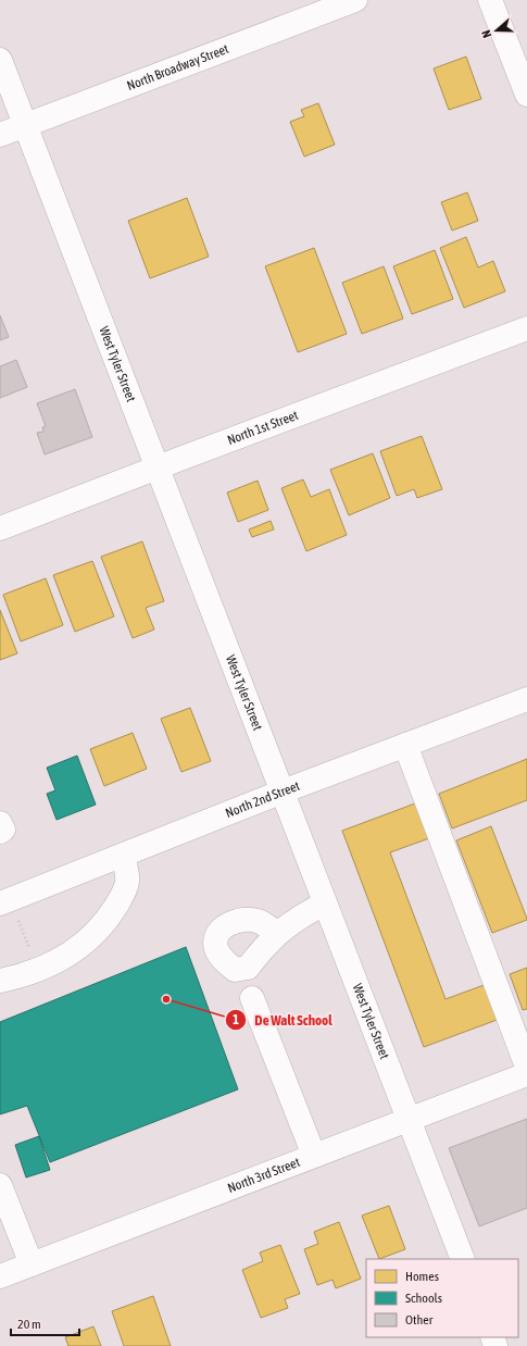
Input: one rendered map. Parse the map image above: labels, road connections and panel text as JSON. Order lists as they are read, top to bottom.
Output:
{
  "streets": {
    "street": [
      "North Broadway Street",
      "West Tyler Street",
      "North 1st Street",
      "North 2nd Street",
      "North 3rd Street"
    ]
  },
  "crossings": [
    ["North Broadway Street", "West Tyler Street"],
    ["West Tyler Street", "North 1st Street"],
    ["West Tyler Street", "North 2nd Street"],
    ["West Tyler Street", "North 3rd Street"]
  ],
  "places": ["De Walt School"],
  "legend": ["Homes", "Schools", "Other"],
  "scale_bar": "20 m",
  "north": "left"
}
